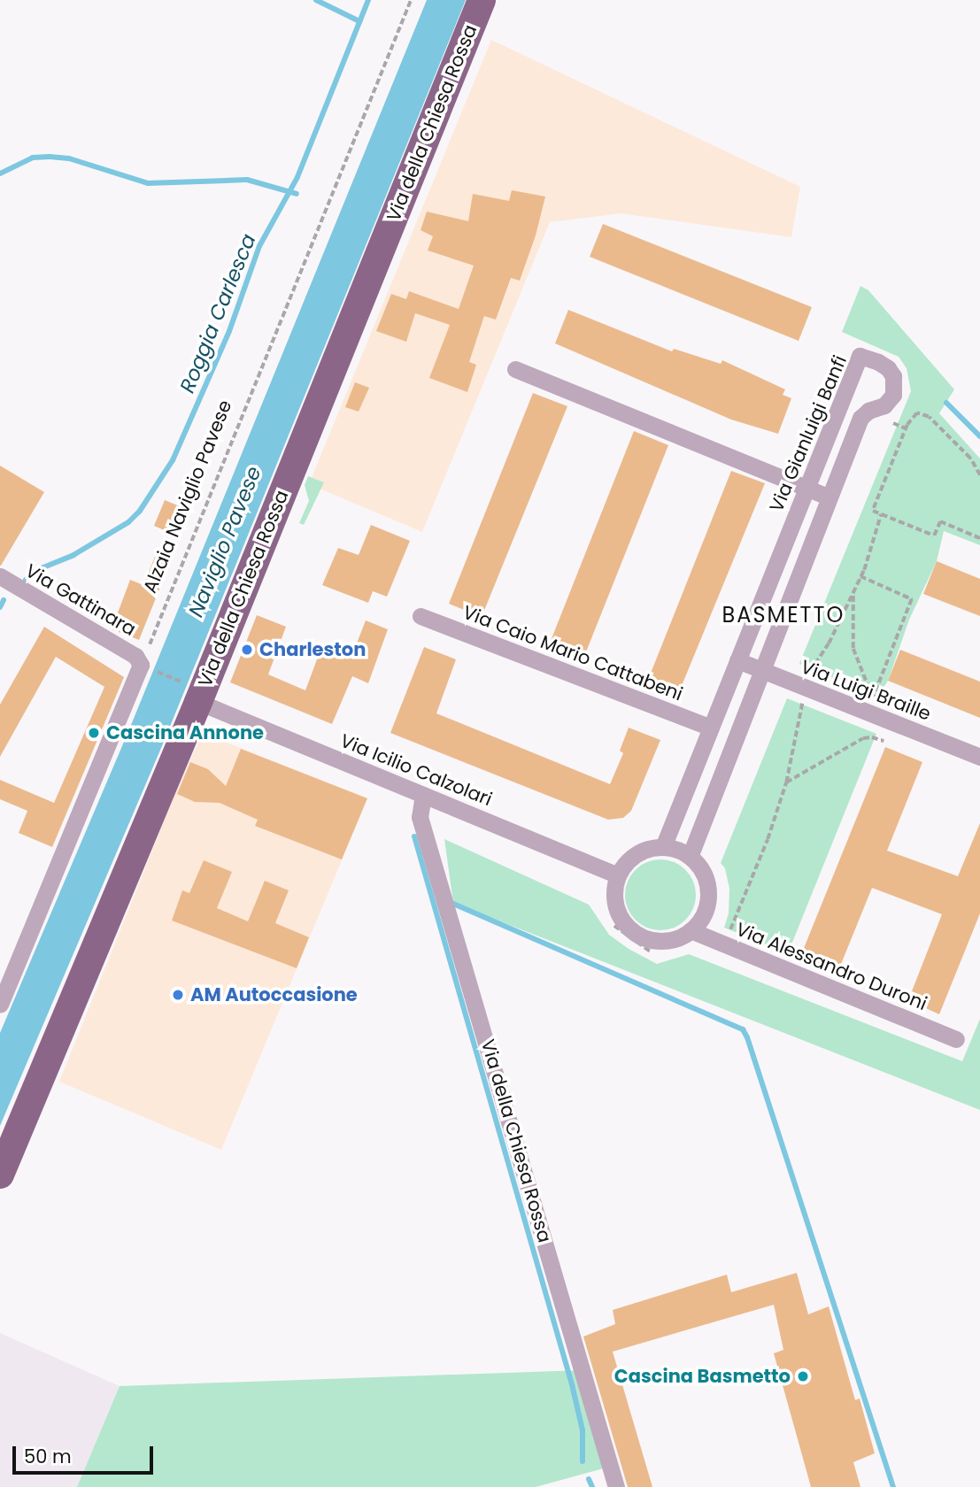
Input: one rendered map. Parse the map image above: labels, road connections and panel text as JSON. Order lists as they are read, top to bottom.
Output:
{
  "streets": {
    "main road": ["Via della Chiesa Rossa"],
    "street": [
      "Via Gianluigi Banfi",
      "Via Gattinara",
      "Via Caio Mario Cattabeni",
      "Via Luigi Braille",
      "Via Icilio Calzolari",
      "Via Alessandro Duroni"
    ],
    "path": ["Alzaia Naviglio Pavese"]
  },
  "crossings": [
    ["Via della Chiesa Rossa", "Via Icilio Calzolari"],
    ["Via Gianluigi Banfi", "Via Caio Mario Cattabeni"],
    ["Via Gianluigi Banfi", "Via Luigi Braille"],
    ["Via Gianluigi Banfi", "Via Icilio Calzolari"],
    ["Via Gianluigi Banfi", "Via Alessandro Duroni"],
    ["Alzaia Naviglio Pavese", "Via Gattinara"],
    ["Via Icilio Calzolari", "Via Alessandro Duroni"]
  ],
  "districts": ["BASMETTO"],
  "water": ["Roggia Carlesca", "Naviglio Pavese"],
  "places": [
    "Charleston",
    "Cascina Annone",
    "AM Autoccasione",
    "Cascina Basmetto"
  ],
  "scale_bar": "50 m"
}
